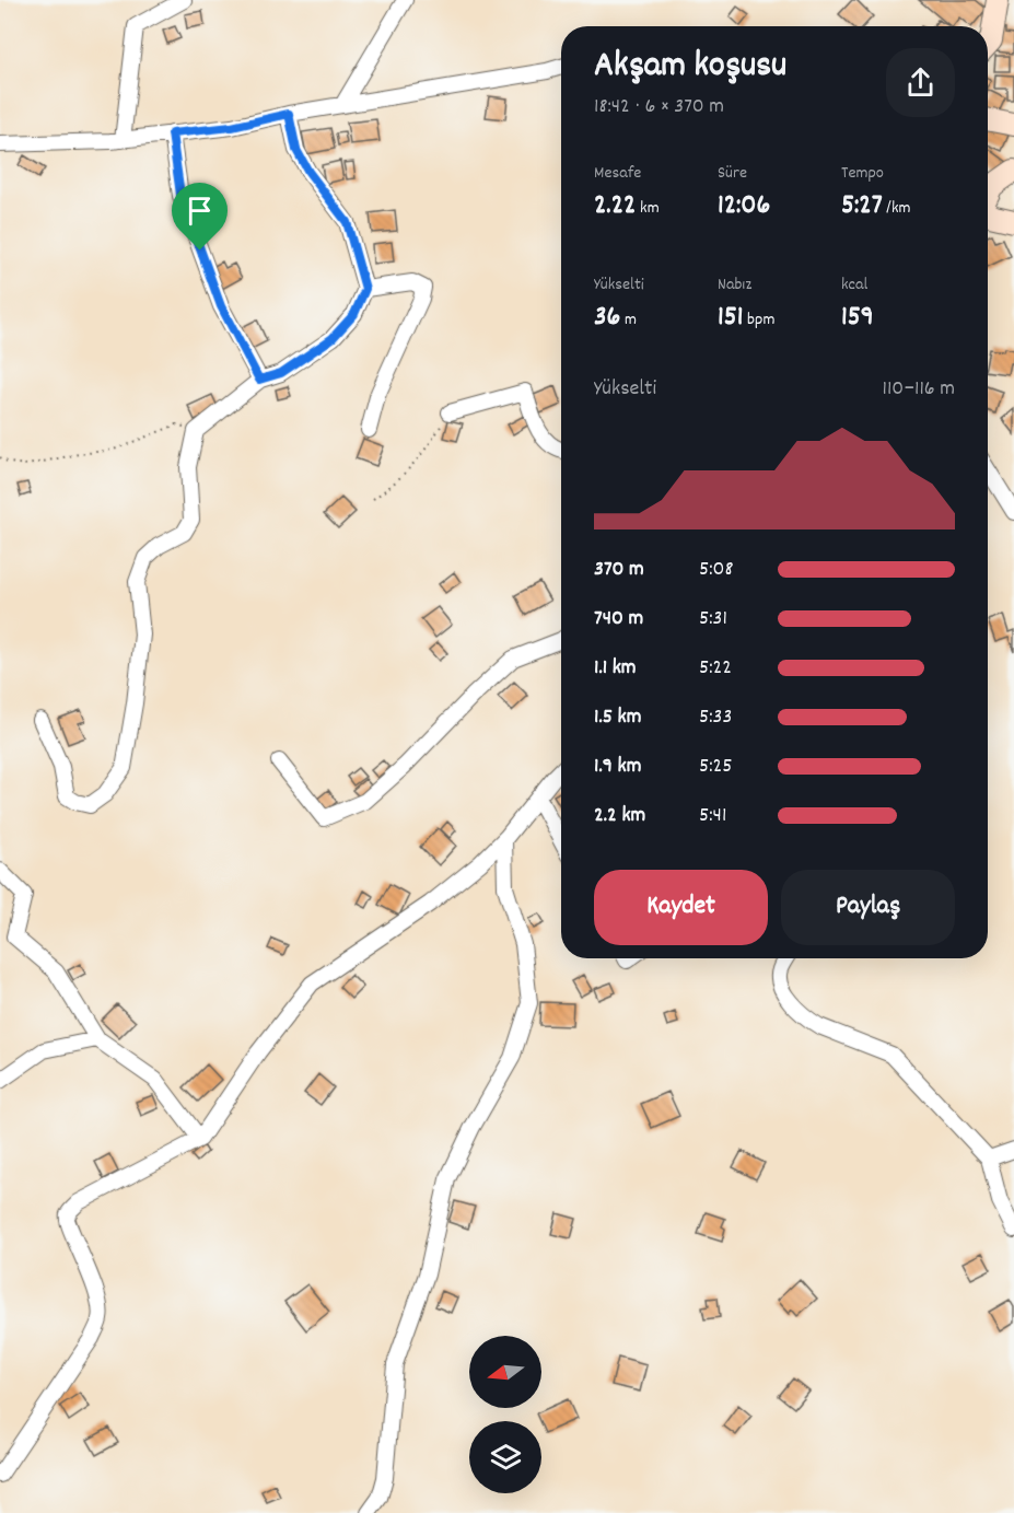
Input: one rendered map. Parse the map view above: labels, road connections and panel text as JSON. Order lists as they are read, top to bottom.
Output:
{
  "north": "left",
  "page": {
    "heading": ["Akşam koşusu", "18:42 · 6 × 370 m"],
    "stats": [
      ["Mesafe", "2.22 km"],
      ["Süre", "12:06"],
      ["Tempo", "5:27 /km"],
      ["Yükselti", "36 m"],
      ["Nabız", "151 bpm"],
      ["kcal", "159"]
    ],
    "chart": ["Yükselti", "110–116 m"],
    "list": [
      {
        "name": "370 m",
        "note": "5:08"
      },
      {
        "name": "740 m",
        "note": "5:31"
      },
      {
        "name": "1.1 km",
        "note": "5:22"
      },
      {
        "name": "1.5 km",
        "note": "5:33"
      },
      {
        "name": "1.9 km",
        "note": "5:25"
      },
      {
        "name": "2.2 km",
        "note": "5:41"
      }
    ],
    "buttons": ["Kaydet", "Paylaş"]
  }
}
